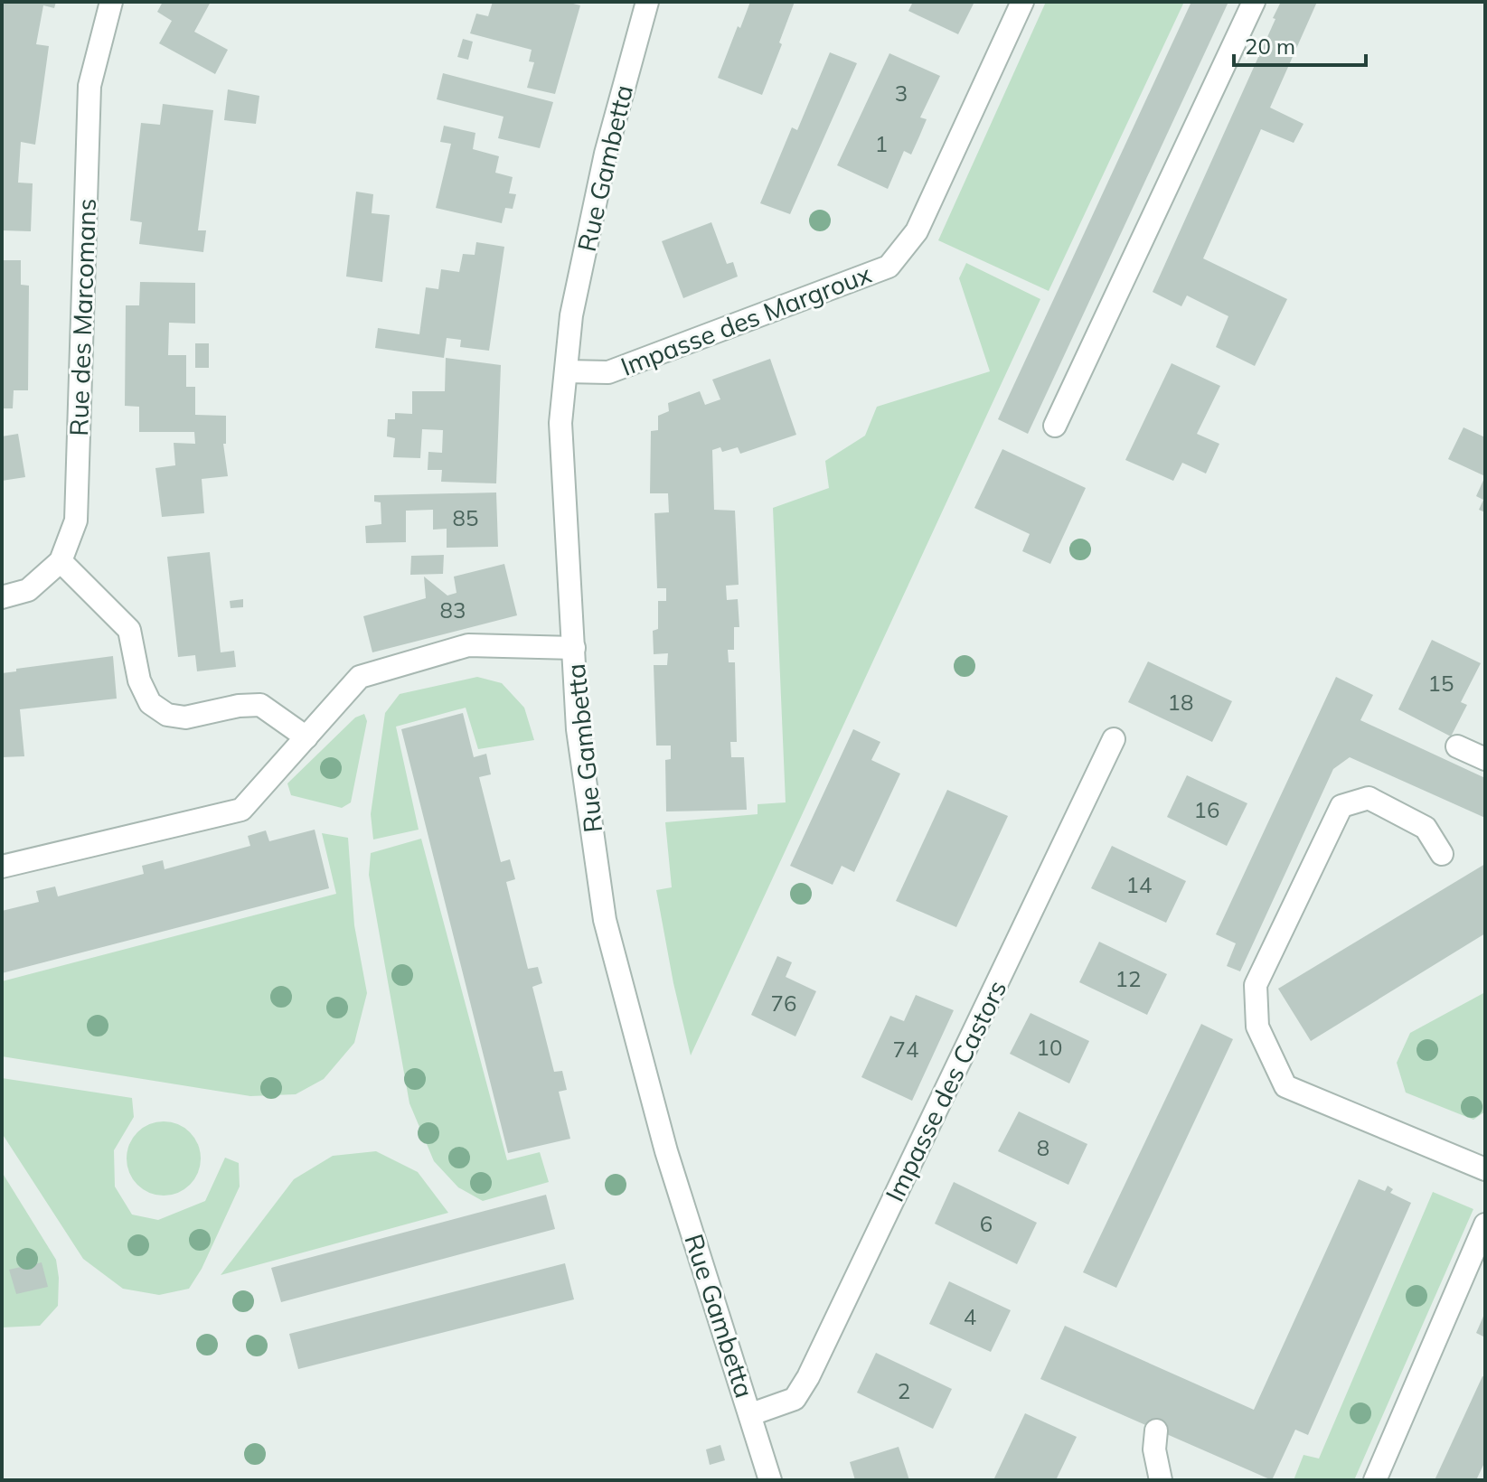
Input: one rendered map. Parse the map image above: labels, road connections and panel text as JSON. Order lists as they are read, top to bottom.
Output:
{
  "streets": {
    "street": [
      "Rue Gambetta",
      "Rue des Marcomans",
      "Impasse des Margroux",
      "Impasse des Castors"
    ]
  },
  "crossings": [
    ["Rue Gambetta", "Impasse des Margroux"],
    ["Rue Gambetta", "Impasse des Castors"]
  ],
  "house_numbers": [
    "3",
    "1",
    "85",
    "83",
    "15",
    "18",
    "16",
    "14",
    "12",
    "76",
    "10",
    "74",
    "8",
    "6",
    "4",
    "2"
  ],
  "scale_bar": "20 m"
}
